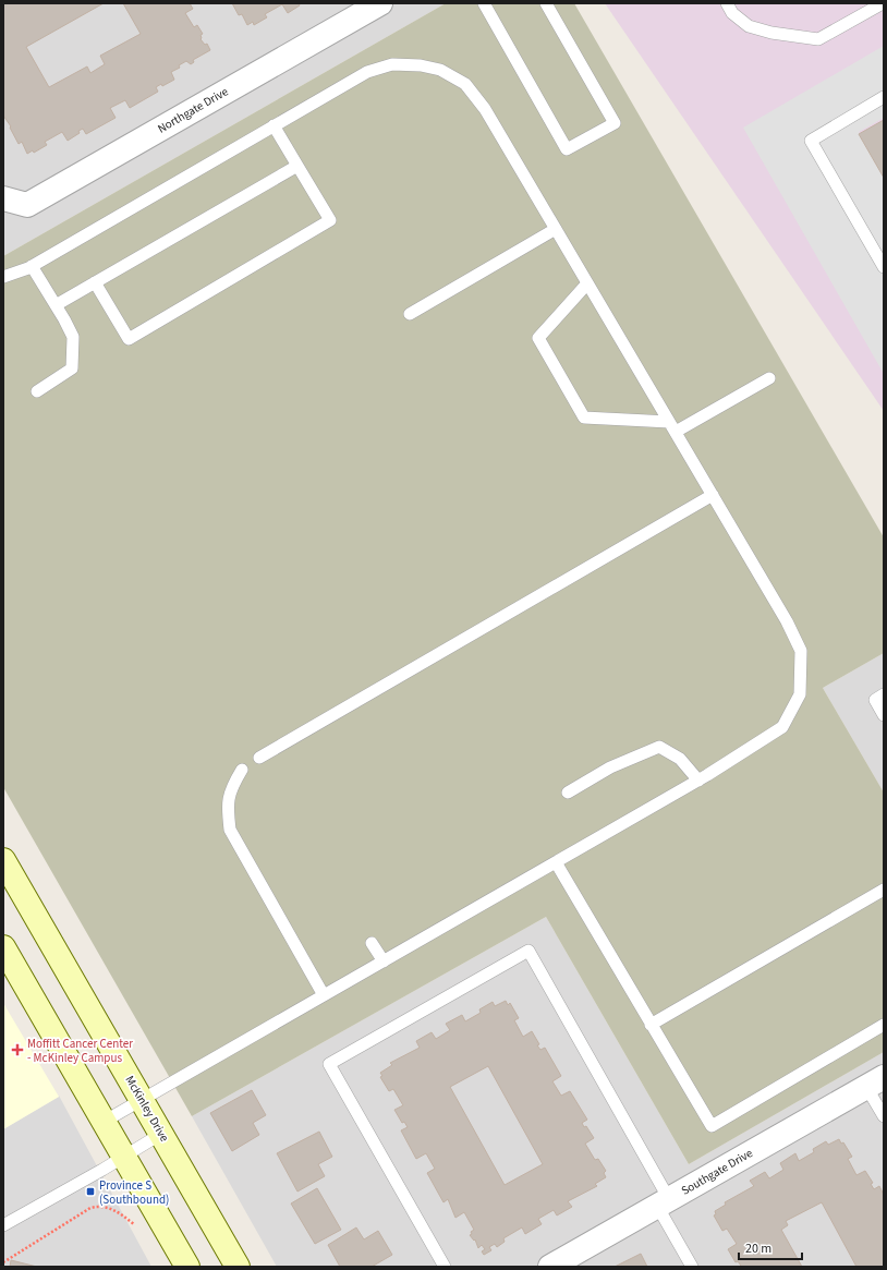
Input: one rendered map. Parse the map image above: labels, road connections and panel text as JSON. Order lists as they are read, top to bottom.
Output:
{
  "streets": {
    "main road": ["McKinley Drive"],
    "street": ["Northgate Drive", "Southgate Drive"]
  },
  "places": {
    "health": ["Moffitt Cancer Center - McKinley Campus"],
    "transit": ["Province S (Southbound)"]
  },
  "scale_bar": "20 m"
}
